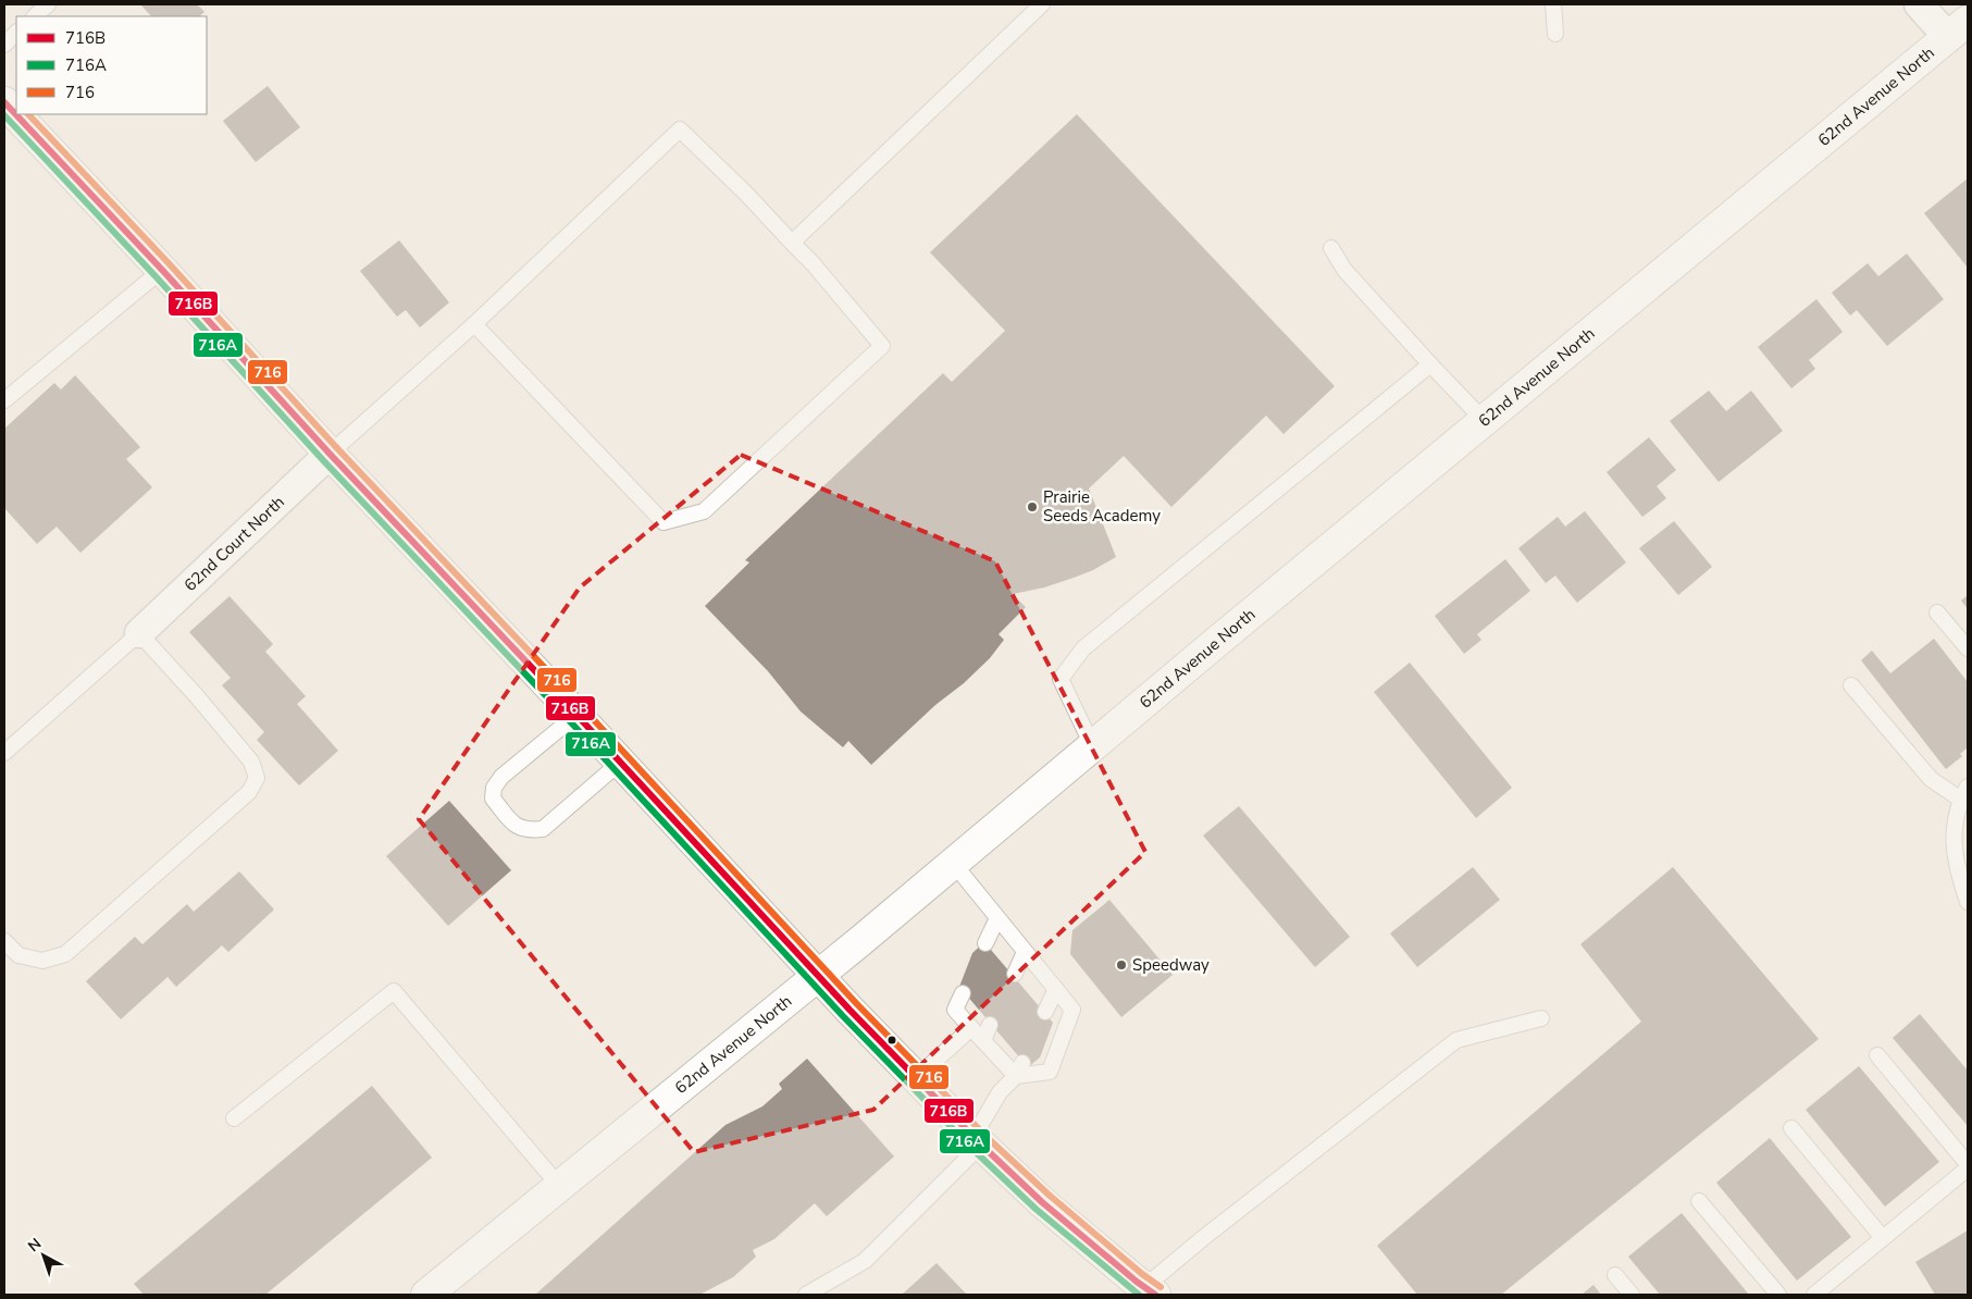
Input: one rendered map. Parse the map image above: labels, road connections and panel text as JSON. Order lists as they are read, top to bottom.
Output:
{
  "streets": {
    "street": ["62nd Avenue North", "62nd Court North"]
  },
  "places": ["Prairie Seeds Academy", "Speedway"],
  "lines": ["transit line 716B", "transit line 716", "transit line 716A"],
  "legend": ["716B", "716A", "716"],
  "north": "top left"
}
